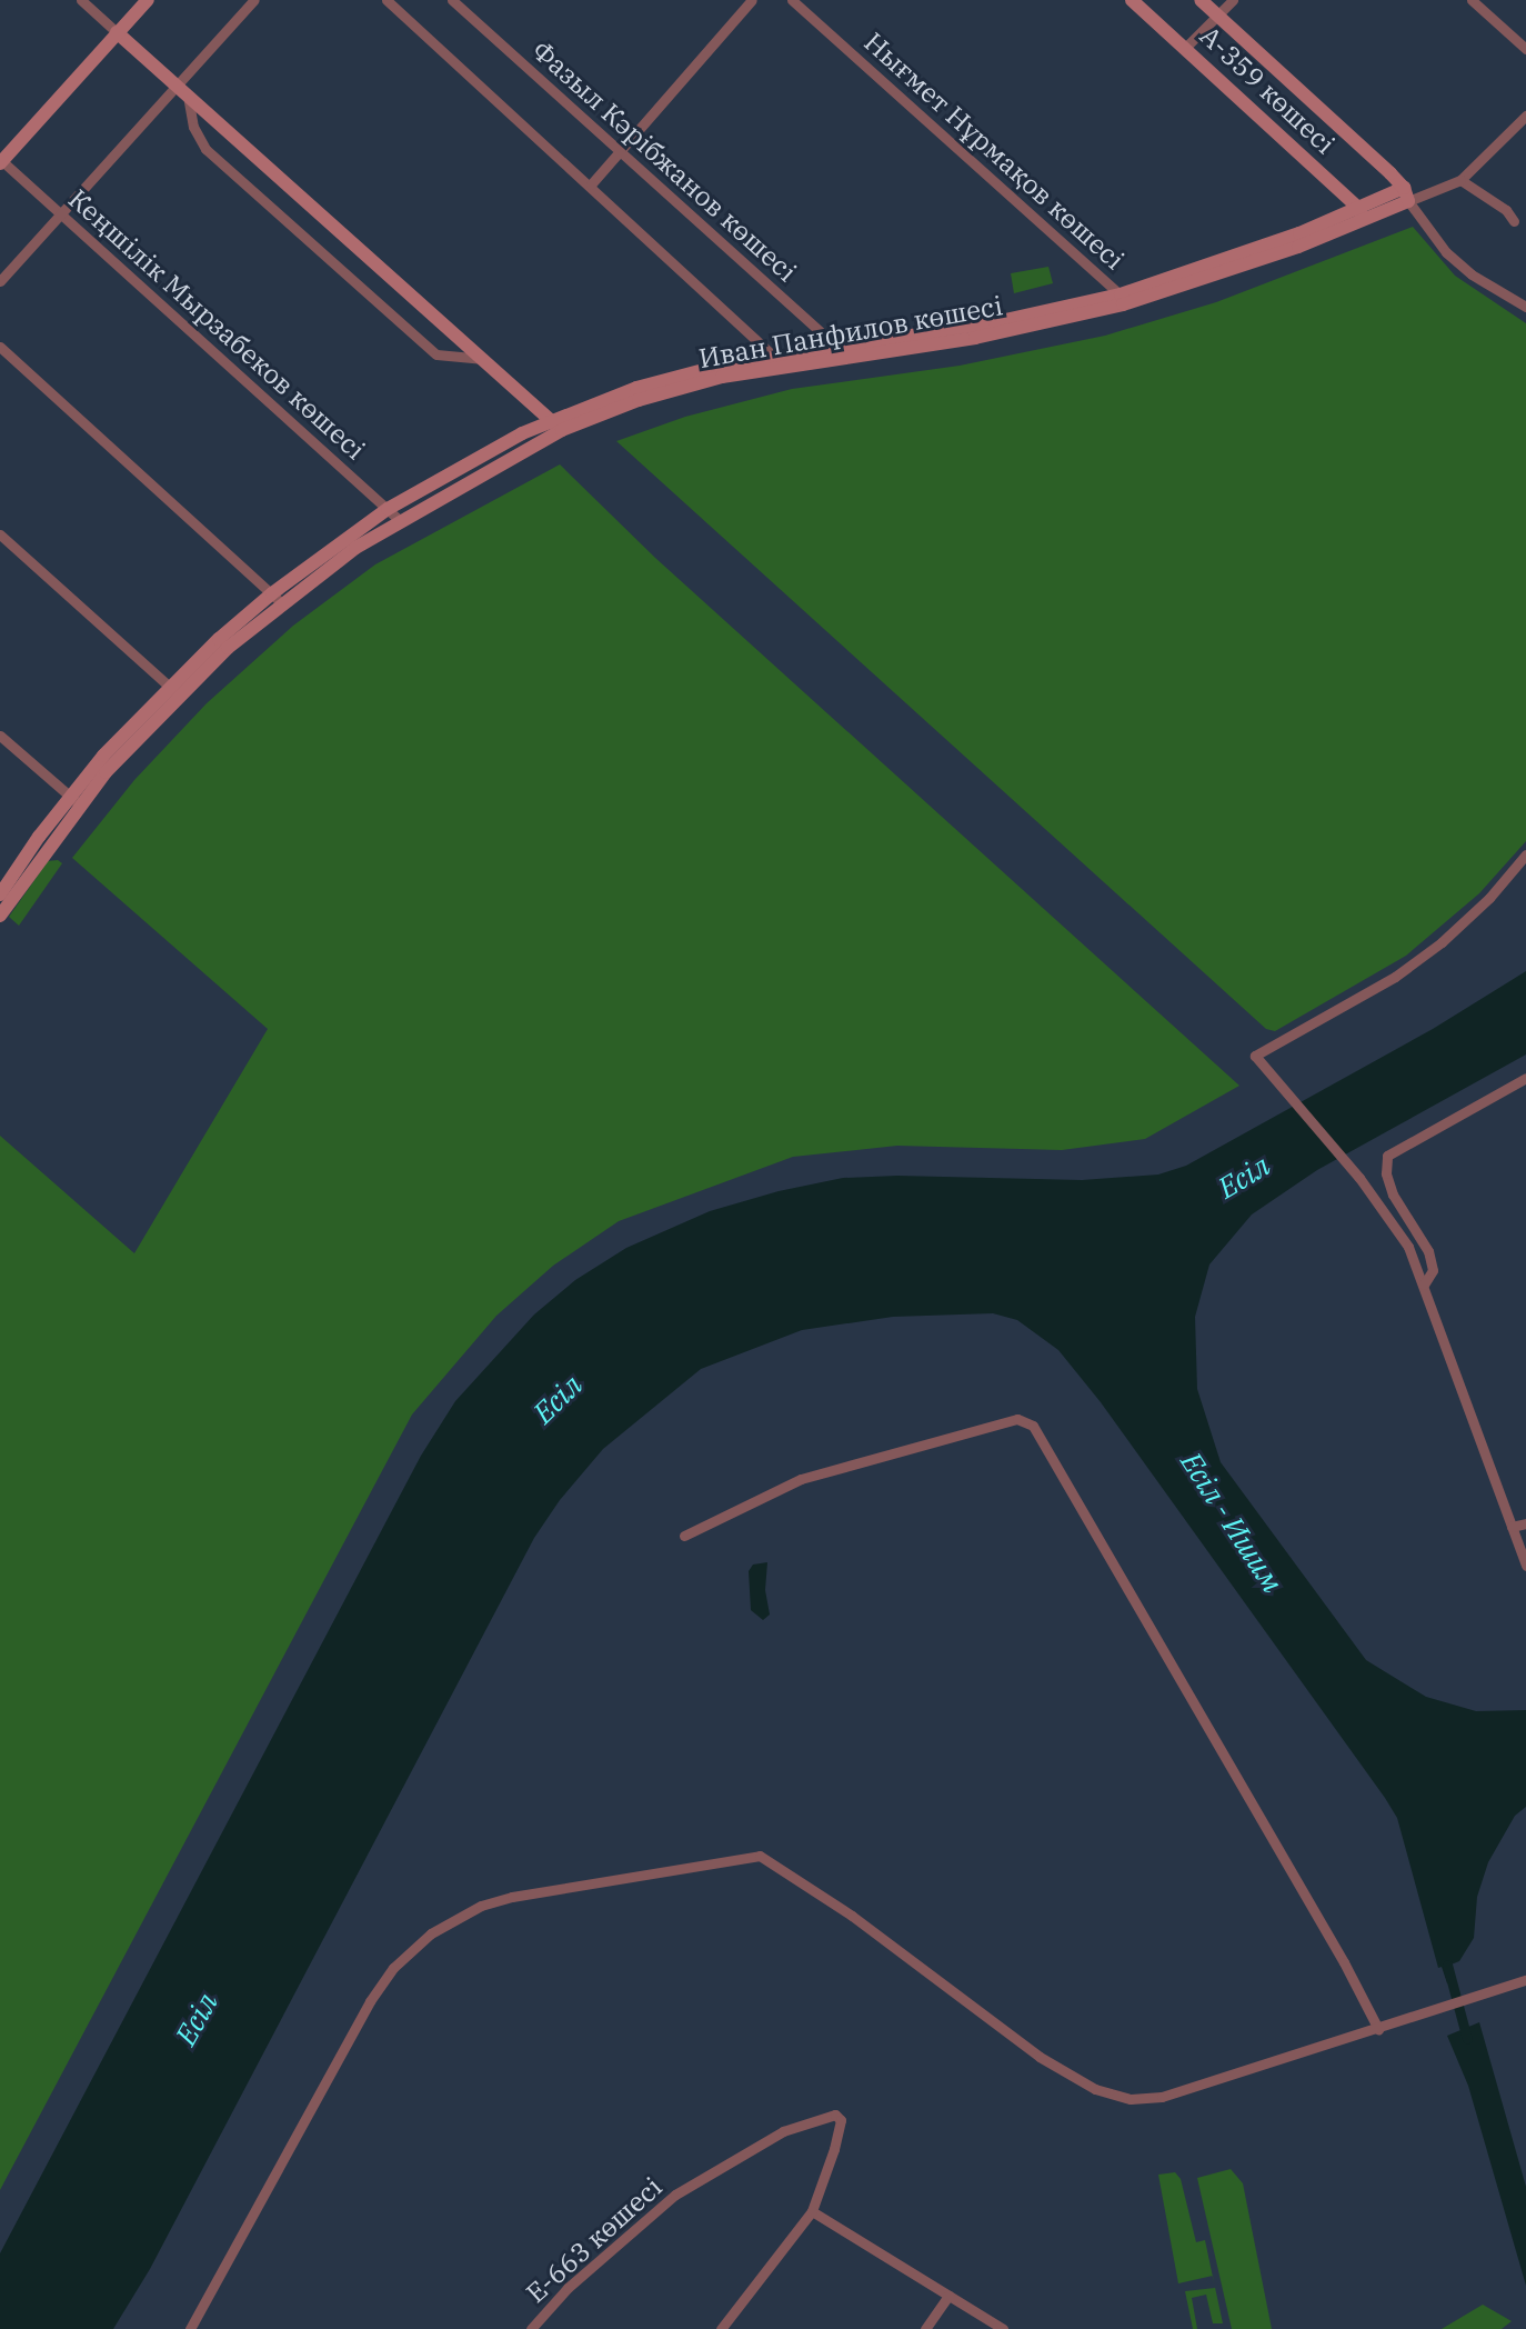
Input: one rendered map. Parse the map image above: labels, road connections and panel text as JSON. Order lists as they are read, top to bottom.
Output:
{
  "streets": {
    "street": [
      "А-359 көшесі",
      "Нығмет Нұрмақов көшесі",
      "Фазыл Кәрібжанов көшесі",
      "Кеңшілік Мырзабеков көшесі",
      "Иван Панфилов көшесі",
      "Е-663 көшесі"
    ]
  },
  "crossings": [
    ["А-359 көшесі", "Иван Панфилов көшесі"],
    ["Нығмет Нұрмақов көшесі", "Иван Панфилов көшесі"],
    ["Фазыл Кәрібжанов көшесі", "Иван Панфилов көшесі"],
    ["Кеңшілік Мырзабеков көшесі", "Иван Панфилов көшесі"]
  ],
  "water": ["Есіл", "Есіл - Ишим"]
}
